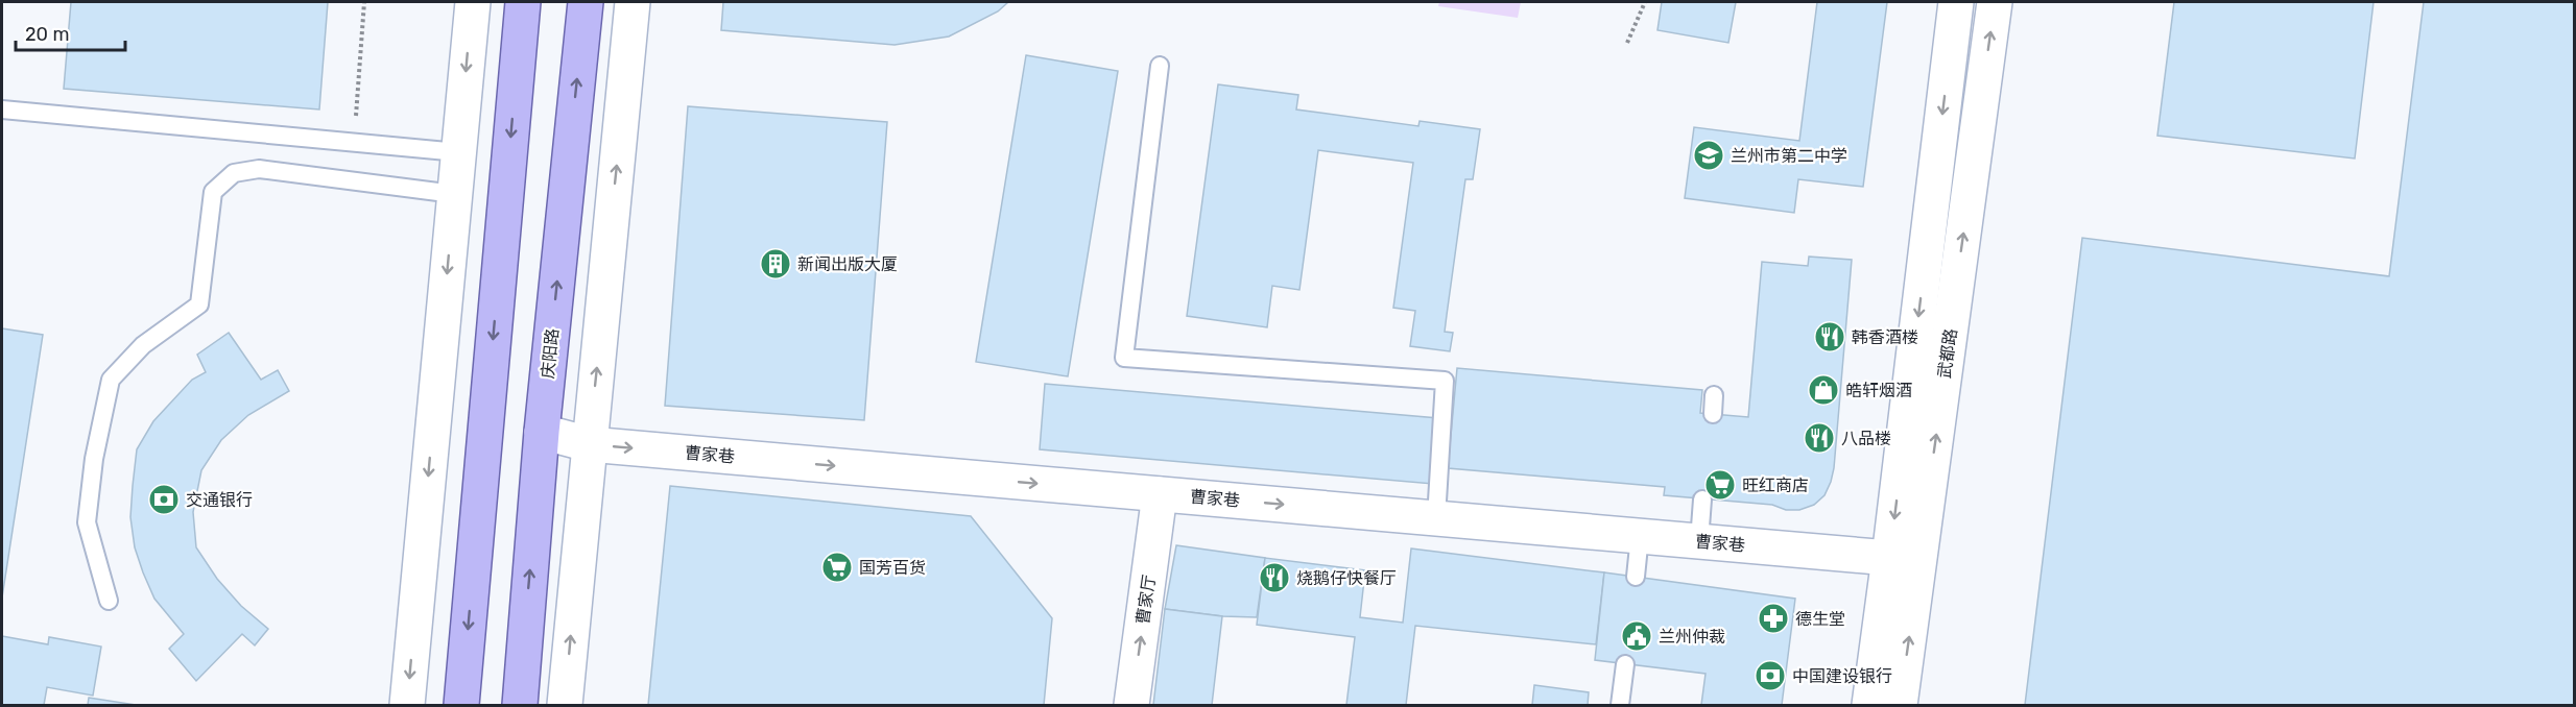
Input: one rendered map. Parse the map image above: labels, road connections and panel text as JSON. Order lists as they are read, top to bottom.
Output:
{
  "streets": {
    "main road": ["庆阳路"],
    "street": ["武都路", "曹家巷", "曹家厅"]
  },
  "crossings": [
    ["庆阳路", "曹家巷"],
    ["武都路", "曹家巷"],
    ["曹家巷", "曹家厅"]
  ],
  "one_way": ["曹家巷", "曹家厅"],
  "places": {
    "school or university": ["兰州市第二中学"],
    "building": ["新闻出版大厦"],
    "restaurant": ["韩香酒楼", "八品楼", "烧鹅仔快餐厅"],
    "shop": ["皓轩烟酒"],
    "supermarket": ["旺红商店", "国芳百货"],
    "bank": ["交通银行", "中国建设银行"],
    "pharmacy": ["德生堂"],
    "public building": ["兰州仲裁"]
  },
  "scale_bar": "20 m"
}
